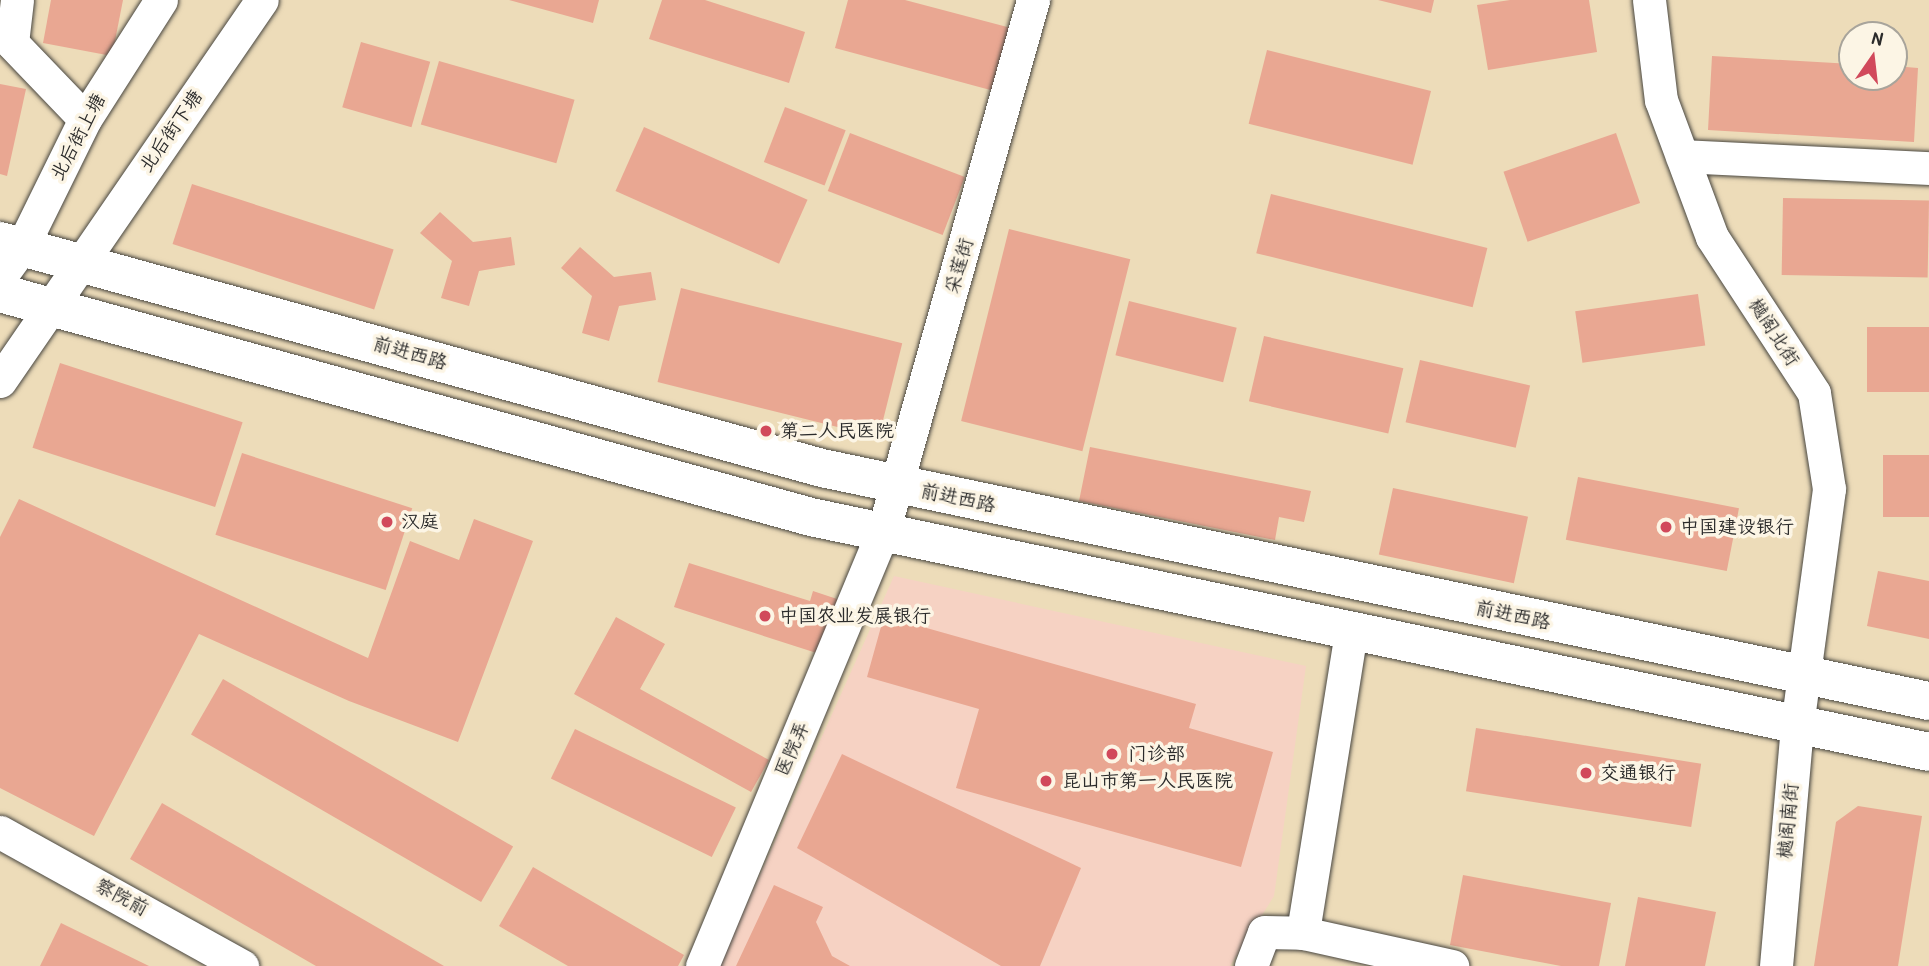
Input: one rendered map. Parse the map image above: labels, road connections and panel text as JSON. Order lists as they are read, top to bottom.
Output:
{
  "streets": {
    "main road": ["前进西路"],
    "street": [
      "北后街下塘",
      "北后街上塘",
      "采莲街",
      "樾阁北街",
      "医院弄",
      "樾阁南街",
      "察院前"
    ]
  },
  "crossings": [
    ["北后街下塘", "前进西路"],
    ["北后街上塘", "前进西路"],
    ["采莲街", "前进西路"],
    ["采莲街", "医院弄"],
    ["樾阁北街", "前进西路"],
    ["樾阁北街", "樾阁南街"],
    ["前进西路", "樾阁南街"]
  ],
  "places": [
    "第二人民医院",
    "汉庭",
    "中国建设银行",
    "中国农业发展银行",
    "门诊部",
    "交通银行",
    "昆山市第一人民医院"
  ],
  "north": "top"
}
